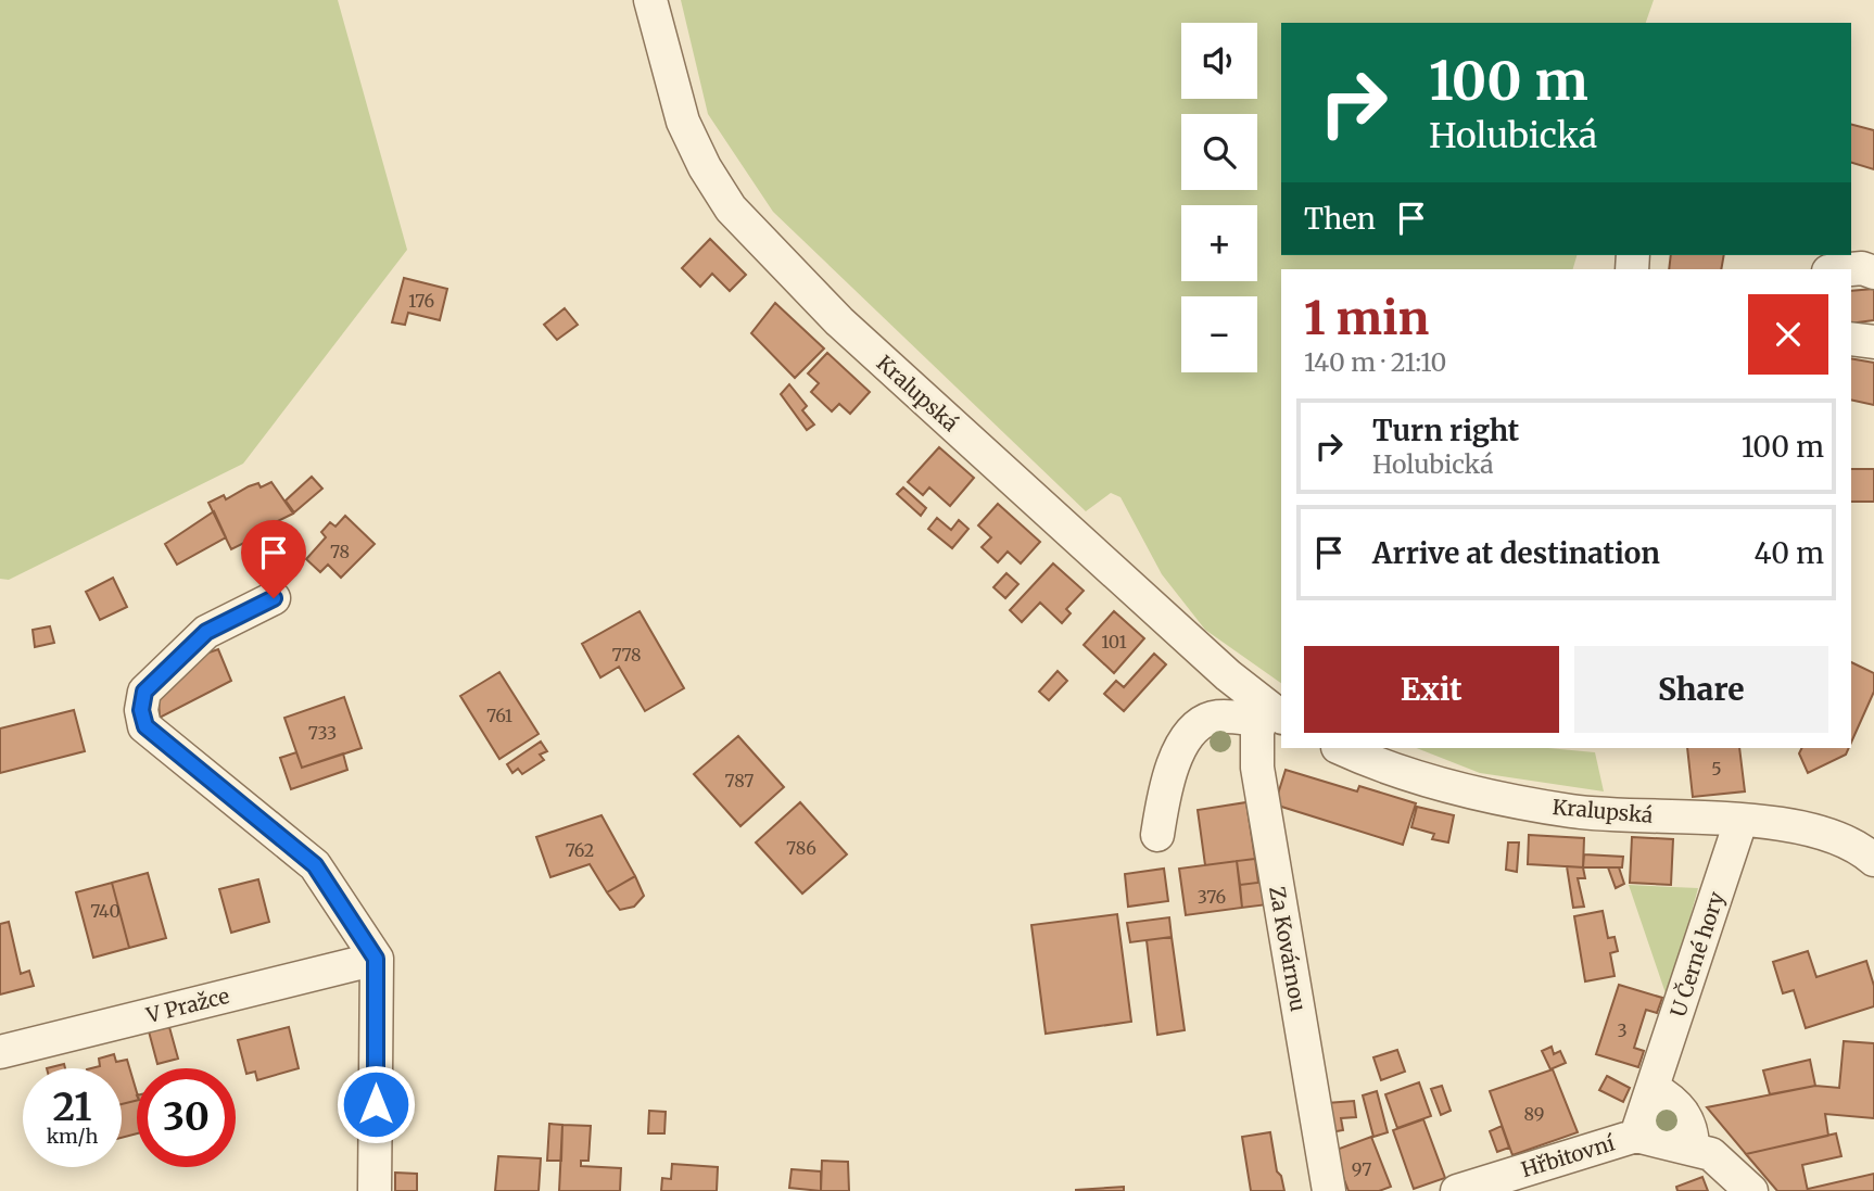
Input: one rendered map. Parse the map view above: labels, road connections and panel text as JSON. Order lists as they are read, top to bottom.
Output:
{
  "streets": {
    "street": [
      "Kralupská",
      "Za Kovárnou",
      "U Černé hory",
      "V Pražce",
      "Hřbitovní"
    ]
  },
  "crossings": [
    ["Kralupská", "Za Kovárnou"],
    ["Kralupská", "U Černé hory"],
    ["U Černé hory", "Hřbitovní"]
  ],
  "house_numbers": [
    "176",
    "78",
    "101",
    "778",
    "761",
    "733",
    "5",
    "787",
    "786",
    "762",
    "376",
    "740",
    "3",
    "89",
    "97"
  ],
  "page": {
    "map_buttons": ["+", "−"],
    "turn": ["100 m", "Holubická"],
    "then": "Then",
    "heading": ["1 min", "140 m · 21:10"],
    "list": [
      {
        "name": "Turn right",
        "note": "Holubická",
        "value": "100 m"
      },
      {
        "name": "Arrive at destination",
        "value": "40 m"
      }
    ],
    "buttons": ["Exit", "Share"],
    "speed": "21 km/h",
    "limit": "30"
  }
}
